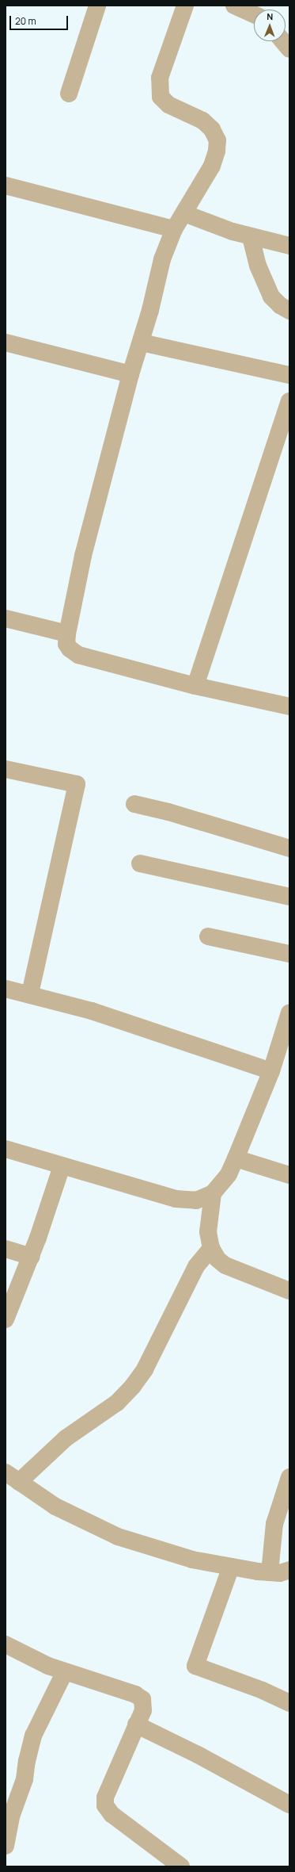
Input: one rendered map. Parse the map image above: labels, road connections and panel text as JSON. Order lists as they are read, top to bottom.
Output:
{
  "scale_bar": "20 m",
  "north": "top"
}
